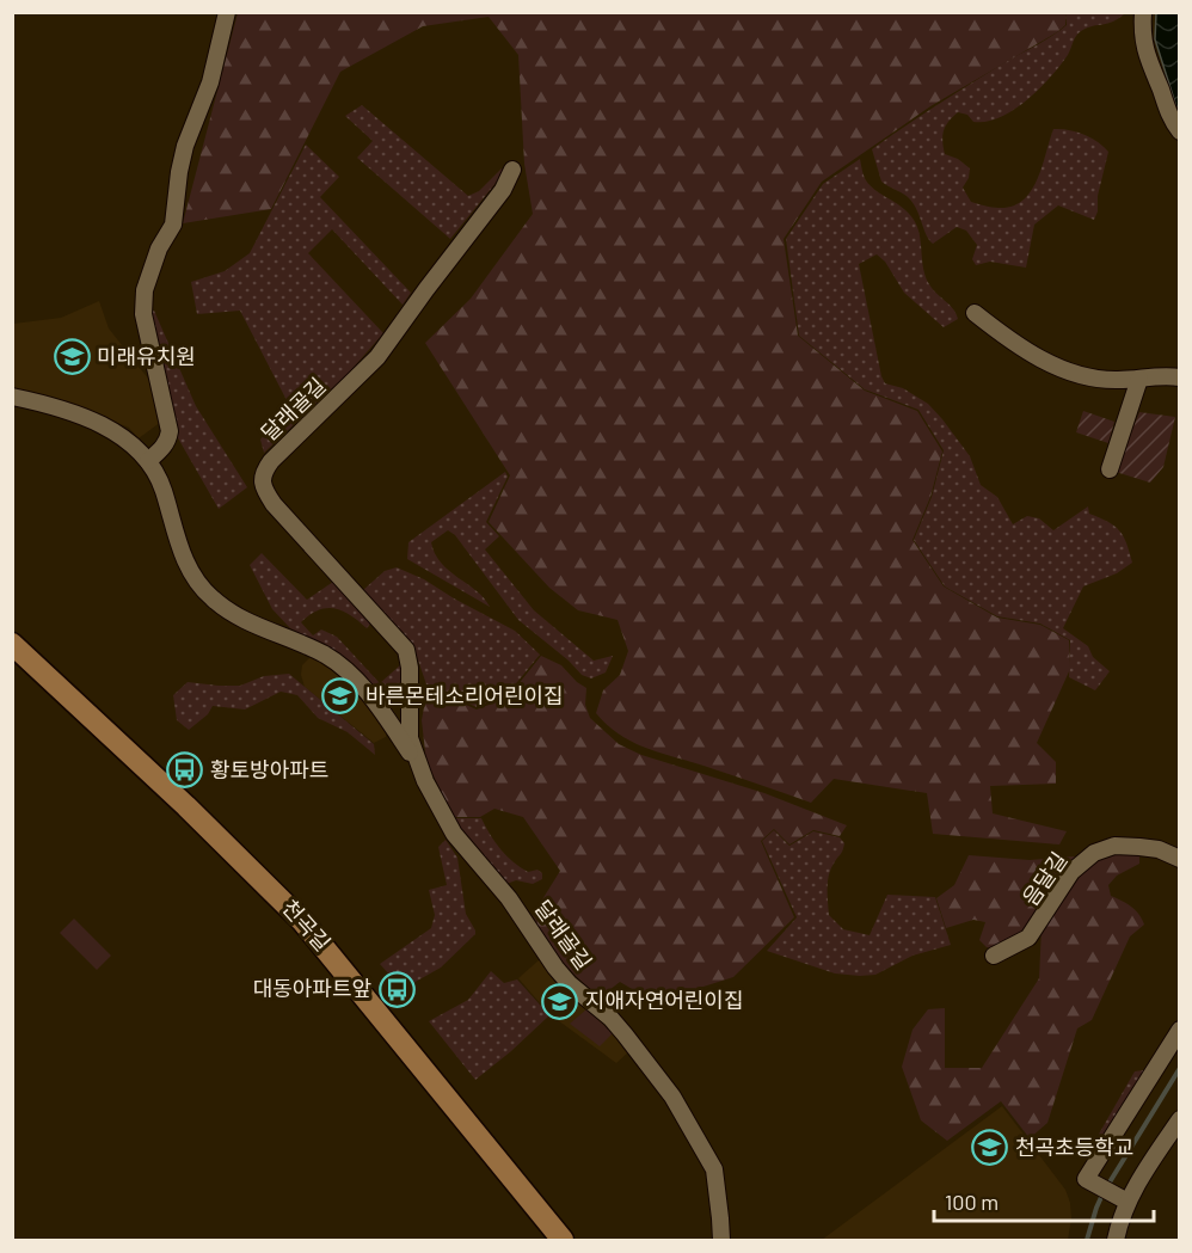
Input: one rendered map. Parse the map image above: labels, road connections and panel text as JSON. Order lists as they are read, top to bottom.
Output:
{
  "streets": {
    "street": ["달래골길", "음달길", "천곡길"]
  },
  "places": {
    "school or university": [
      "미래유치원",
      "바른몬테소리어린이집",
      "지애자연어린이집",
      "천곡초등학교"
    ],
    "bus stop": ["황토방아파트", "대동아파트앞"]
  },
  "scale_bar": "100 m"
}
